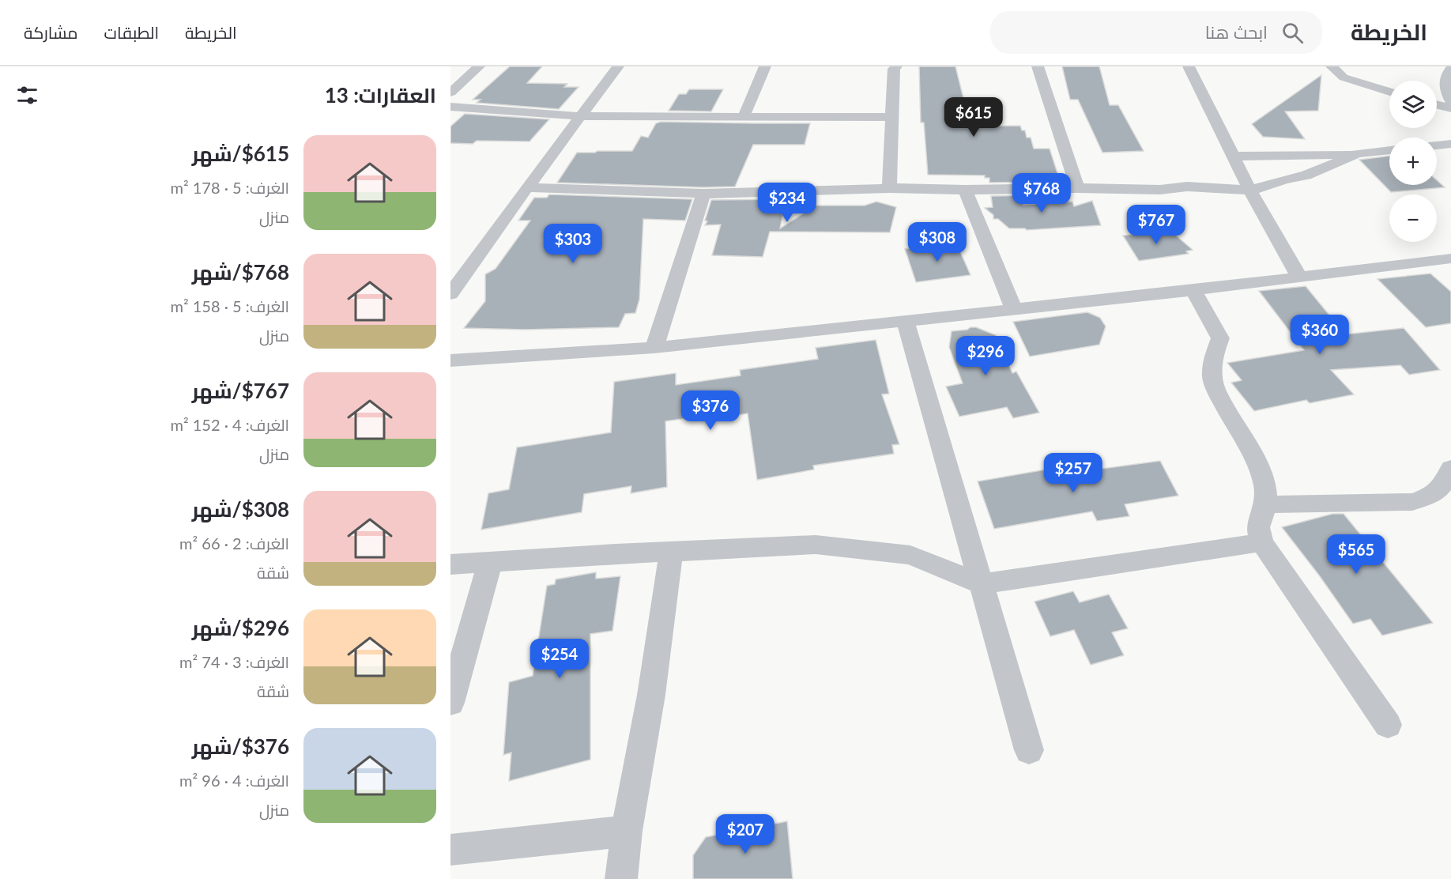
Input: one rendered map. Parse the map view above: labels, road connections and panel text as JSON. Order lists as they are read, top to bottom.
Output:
{
  "page": {
    "header": "الخريطة",
    "search": "ابحث هنا",
    "nav": ["الخريطة", "الطبقات", "مشاركة"],
    "heading": "العقارات: 13",
    "map_buttons": ["+", "−"],
    "price": [
      "$615",
      "$768",
      "$234",
      "$767",
      "$308",
      "$303",
      "$360",
      "$296",
      "$376",
      "$257",
      "$565",
      "$254",
      "$207"
    ],
    "list": [
      {
        "name": "$615/شهر",
        "note": "الغرف: 5 · 178 m² · منزل"
      },
      {
        "name": "$768/شهر",
        "note": "الغرف: 5 · 158 m² · منزل"
      },
      {
        "name": "$767/شهر",
        "note": "الغرف: 4 · 152 m² · منزل"
      },
      {
        "name": "$308/شهر",
        "note": "الغرف: 2 · 66 m² · شقة"
      },
      {
        "name": "$296/شهر",
        "note": "الغرف: 3 · 74 m² · شقة"
      },
      {
        "name": "$376/شهر",
        "note": "الغرف: 4 · 96 m² · منزل"
      }
    ]
  }
}
